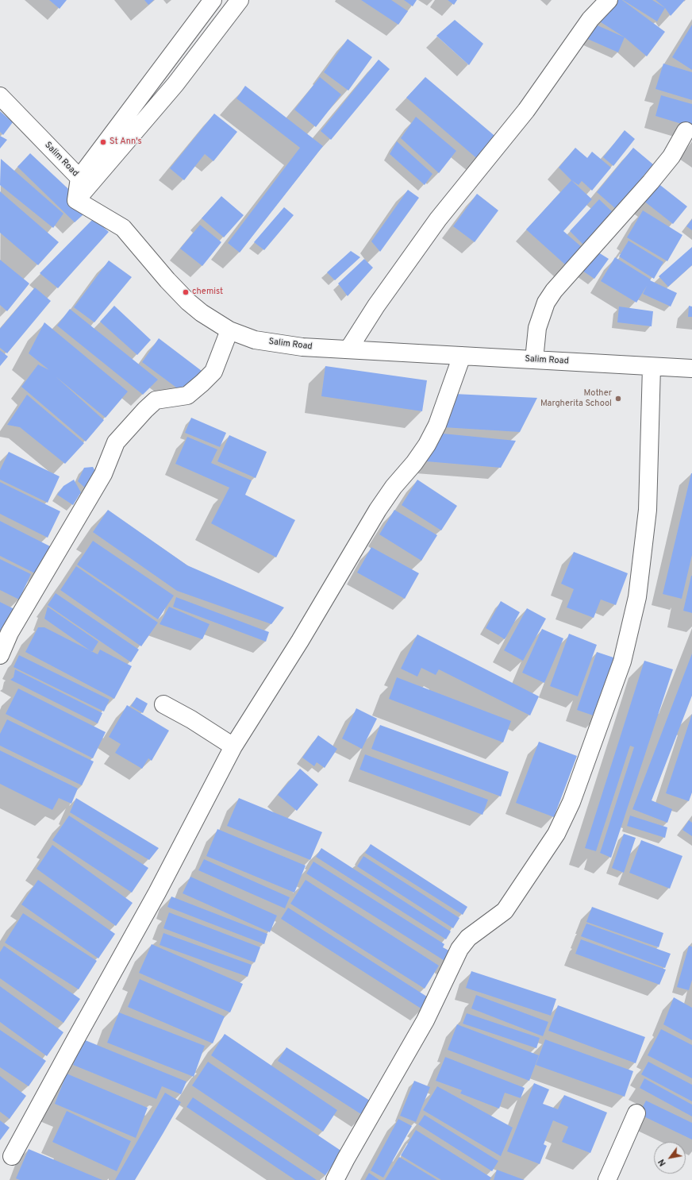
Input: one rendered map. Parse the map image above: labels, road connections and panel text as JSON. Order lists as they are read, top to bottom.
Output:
{
  "streets": {
    "street": ["Salim Road"]
  },
  "places": ["St Ann's", "chemist", "Mother Margherita School"],
  "north": "bottom left"
}
